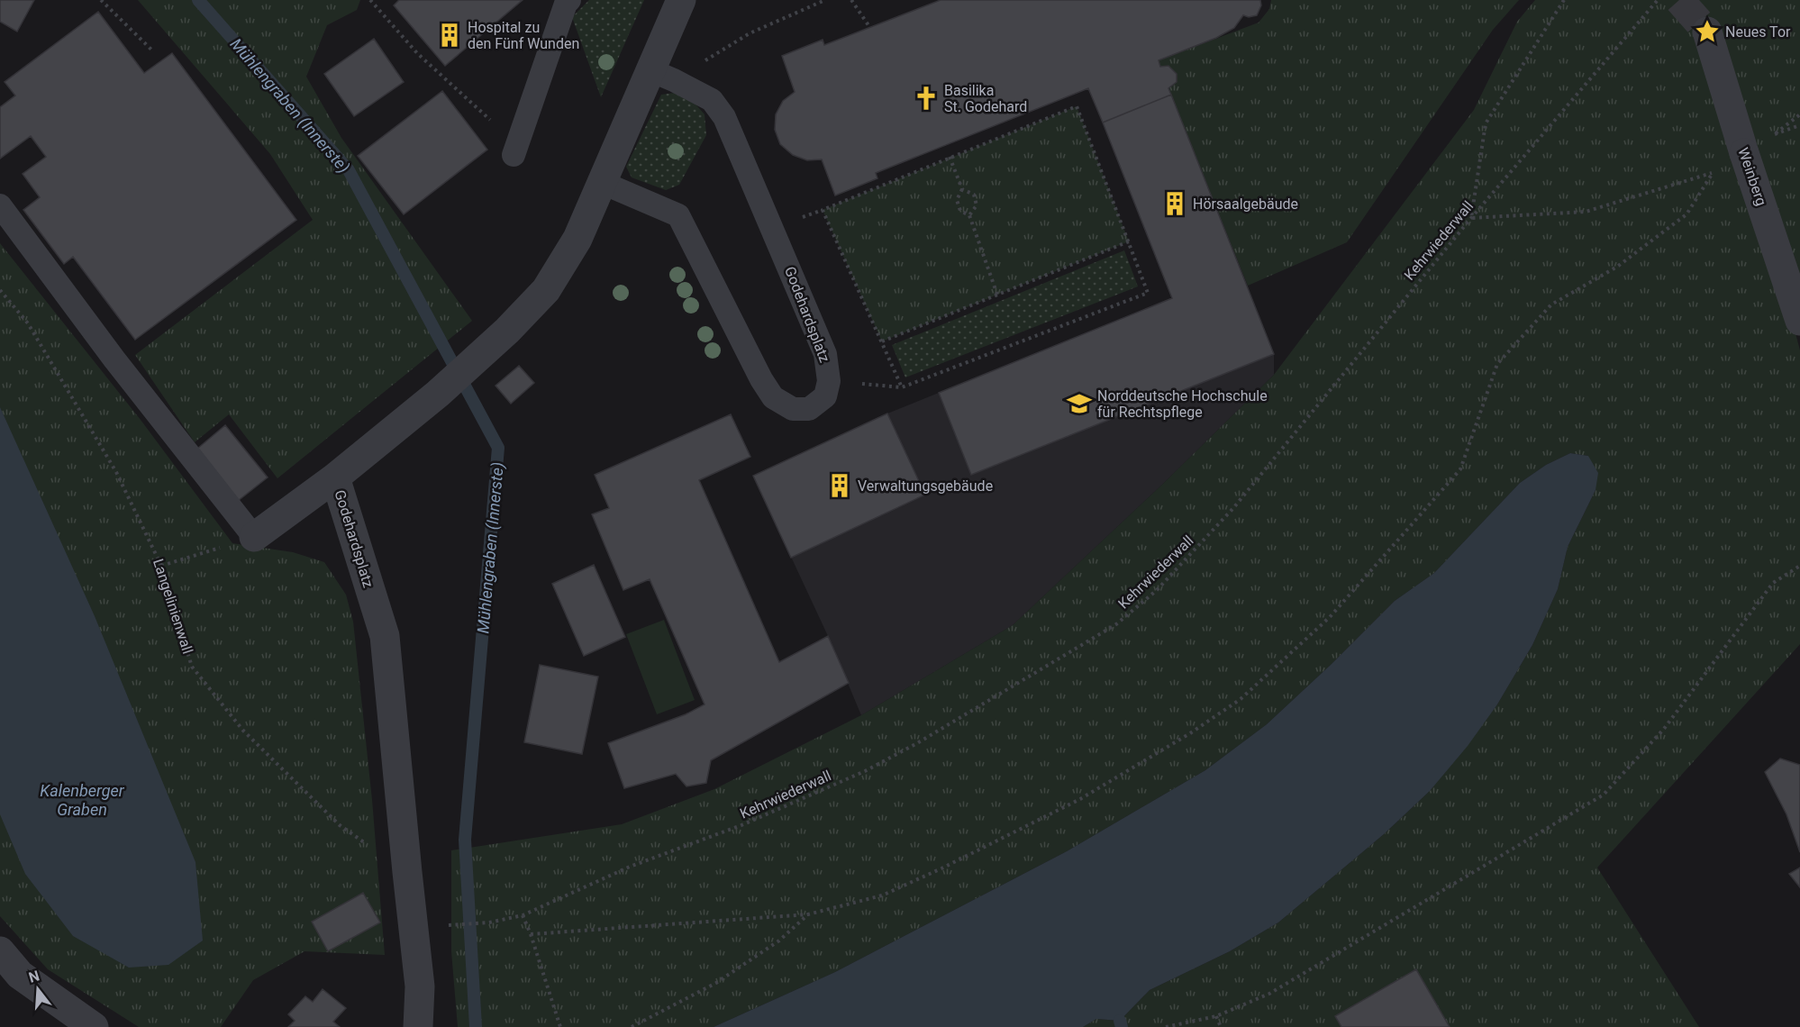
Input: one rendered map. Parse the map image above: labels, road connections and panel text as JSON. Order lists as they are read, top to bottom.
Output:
{
  "streets": {
    "street": ["Weinberg", "Godehardsplatz"],
    "path": ["Kehrwiederwall", "Langelinienwall"]
  },
  "crossings": [
    ["Godehardsplatz", "Langelinienwall"]
  ],
  "water": ["Mühlengraben (Innerste)", "Kalenberger Graben"],
  "places": {
    "place": ["Neues Tor"],
    "building": ["Hospital zu den Fünf Wunden", "Hörsaalgebäude", "Verwaltungsgebäude"],
    "church": ["Basilika St. Godehard"],
    "school or university": ["Norddeutsche Hochschule für Rechtspflege"]
  },
  "north": "top"
}
